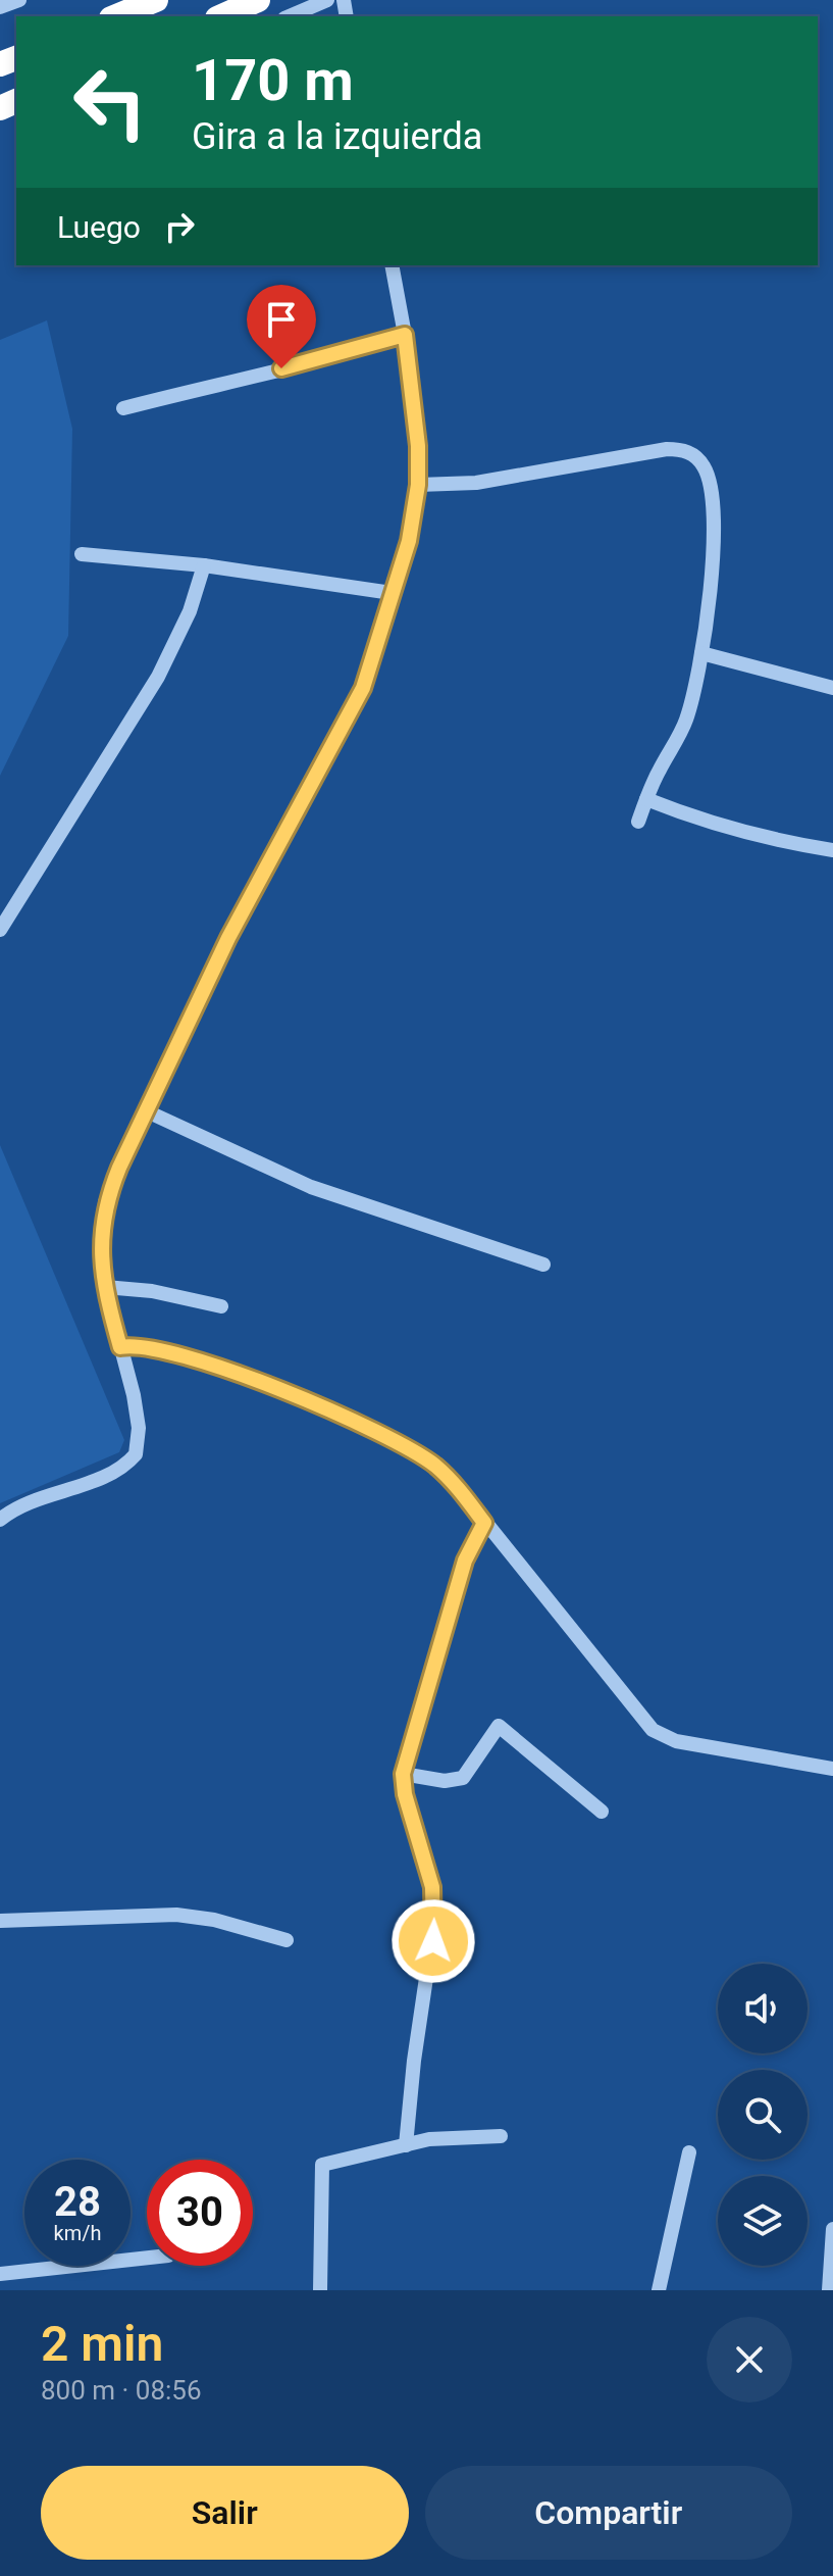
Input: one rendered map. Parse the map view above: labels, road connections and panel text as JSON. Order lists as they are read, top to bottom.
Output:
{
  "page": {
    "turn": ["170 m", "Gira a la izquierda"],
    "then": "Luego",
    "speed": "28 km/h",
    "limit": "30",
    "heading": ["2 min", "800 m · 08:56"],
    "buttons": ["Salir", "Compartir"]
  }
}
